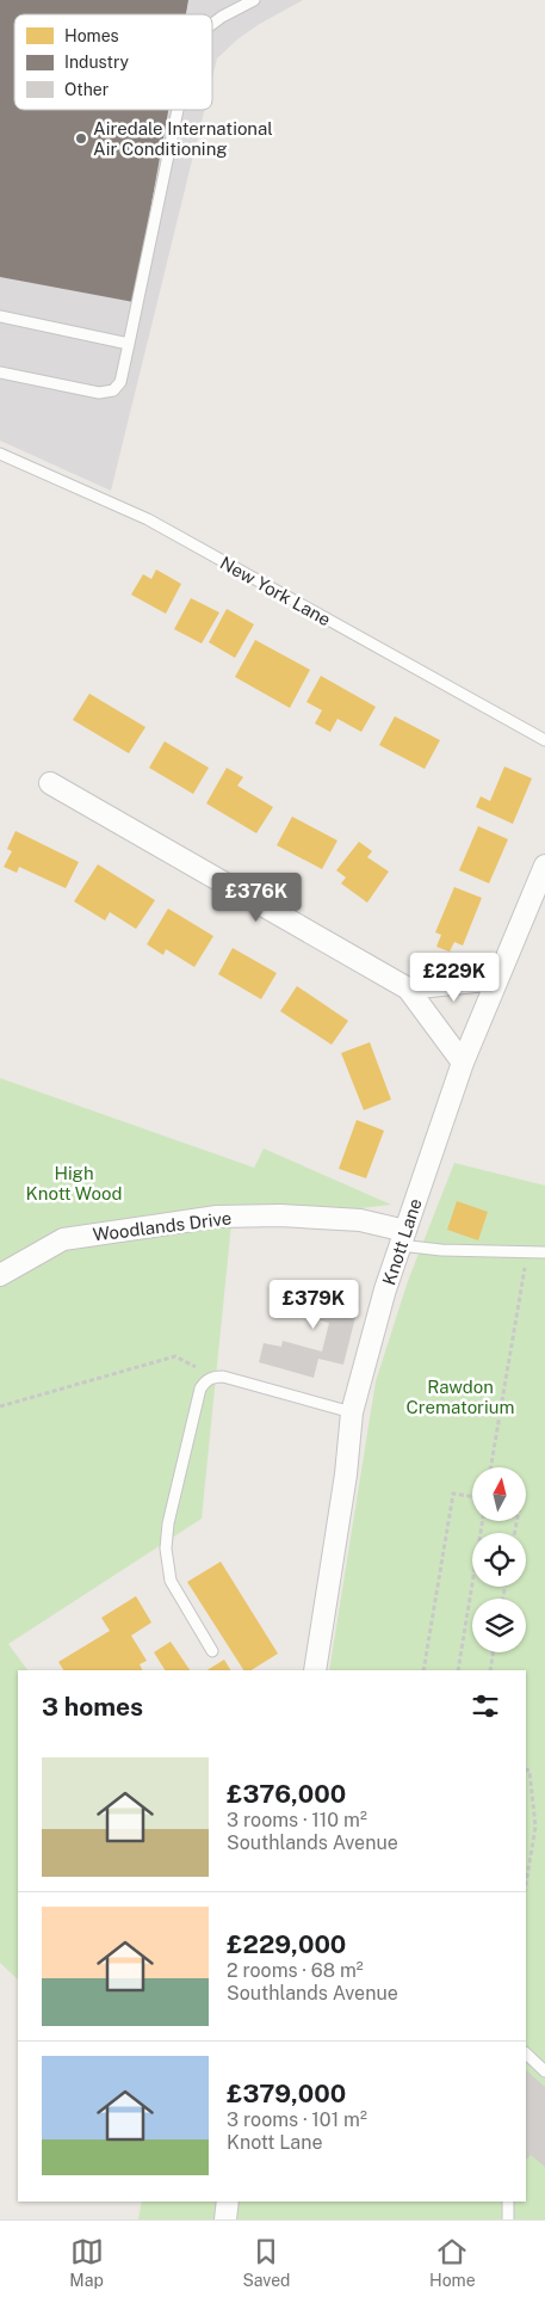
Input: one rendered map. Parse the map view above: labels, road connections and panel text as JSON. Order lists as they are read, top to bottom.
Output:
{
  "streets": {
    "street": ["Woodlands Drive", "Knott Lane"],
    "lane": ["New York Lane"]
  },
  "crossings": [
    ["Woodlands Drive", "Knott Lane"]
  ],
  "parks": ["High Knott Wood", "Rawdon Crematorium"],
  "places": ["Airedale International Air Conditioning"],
  "legend": ["Homes", "Industry", "Other"],
  "north": "top",
  "page": {
    "price": ["£376K", "£229K", "£379K"],
    "heading": "3 homes",
    "list": [
      {
        "name": "£376,000",
        "note": "3 rooms · 110 m² · Southlands Avenue"
      },
      {
        "name": "£229,000",
        "note": "2 rooms · 68 m² · Southlands Avenue"
      },
      {
        "name": "£379,000",
        "note": "3 rooms · 101 m² · Knott Lane"
      }
    ],
    "tabs": ["Map", "Saved", "Home"]
  }
}
